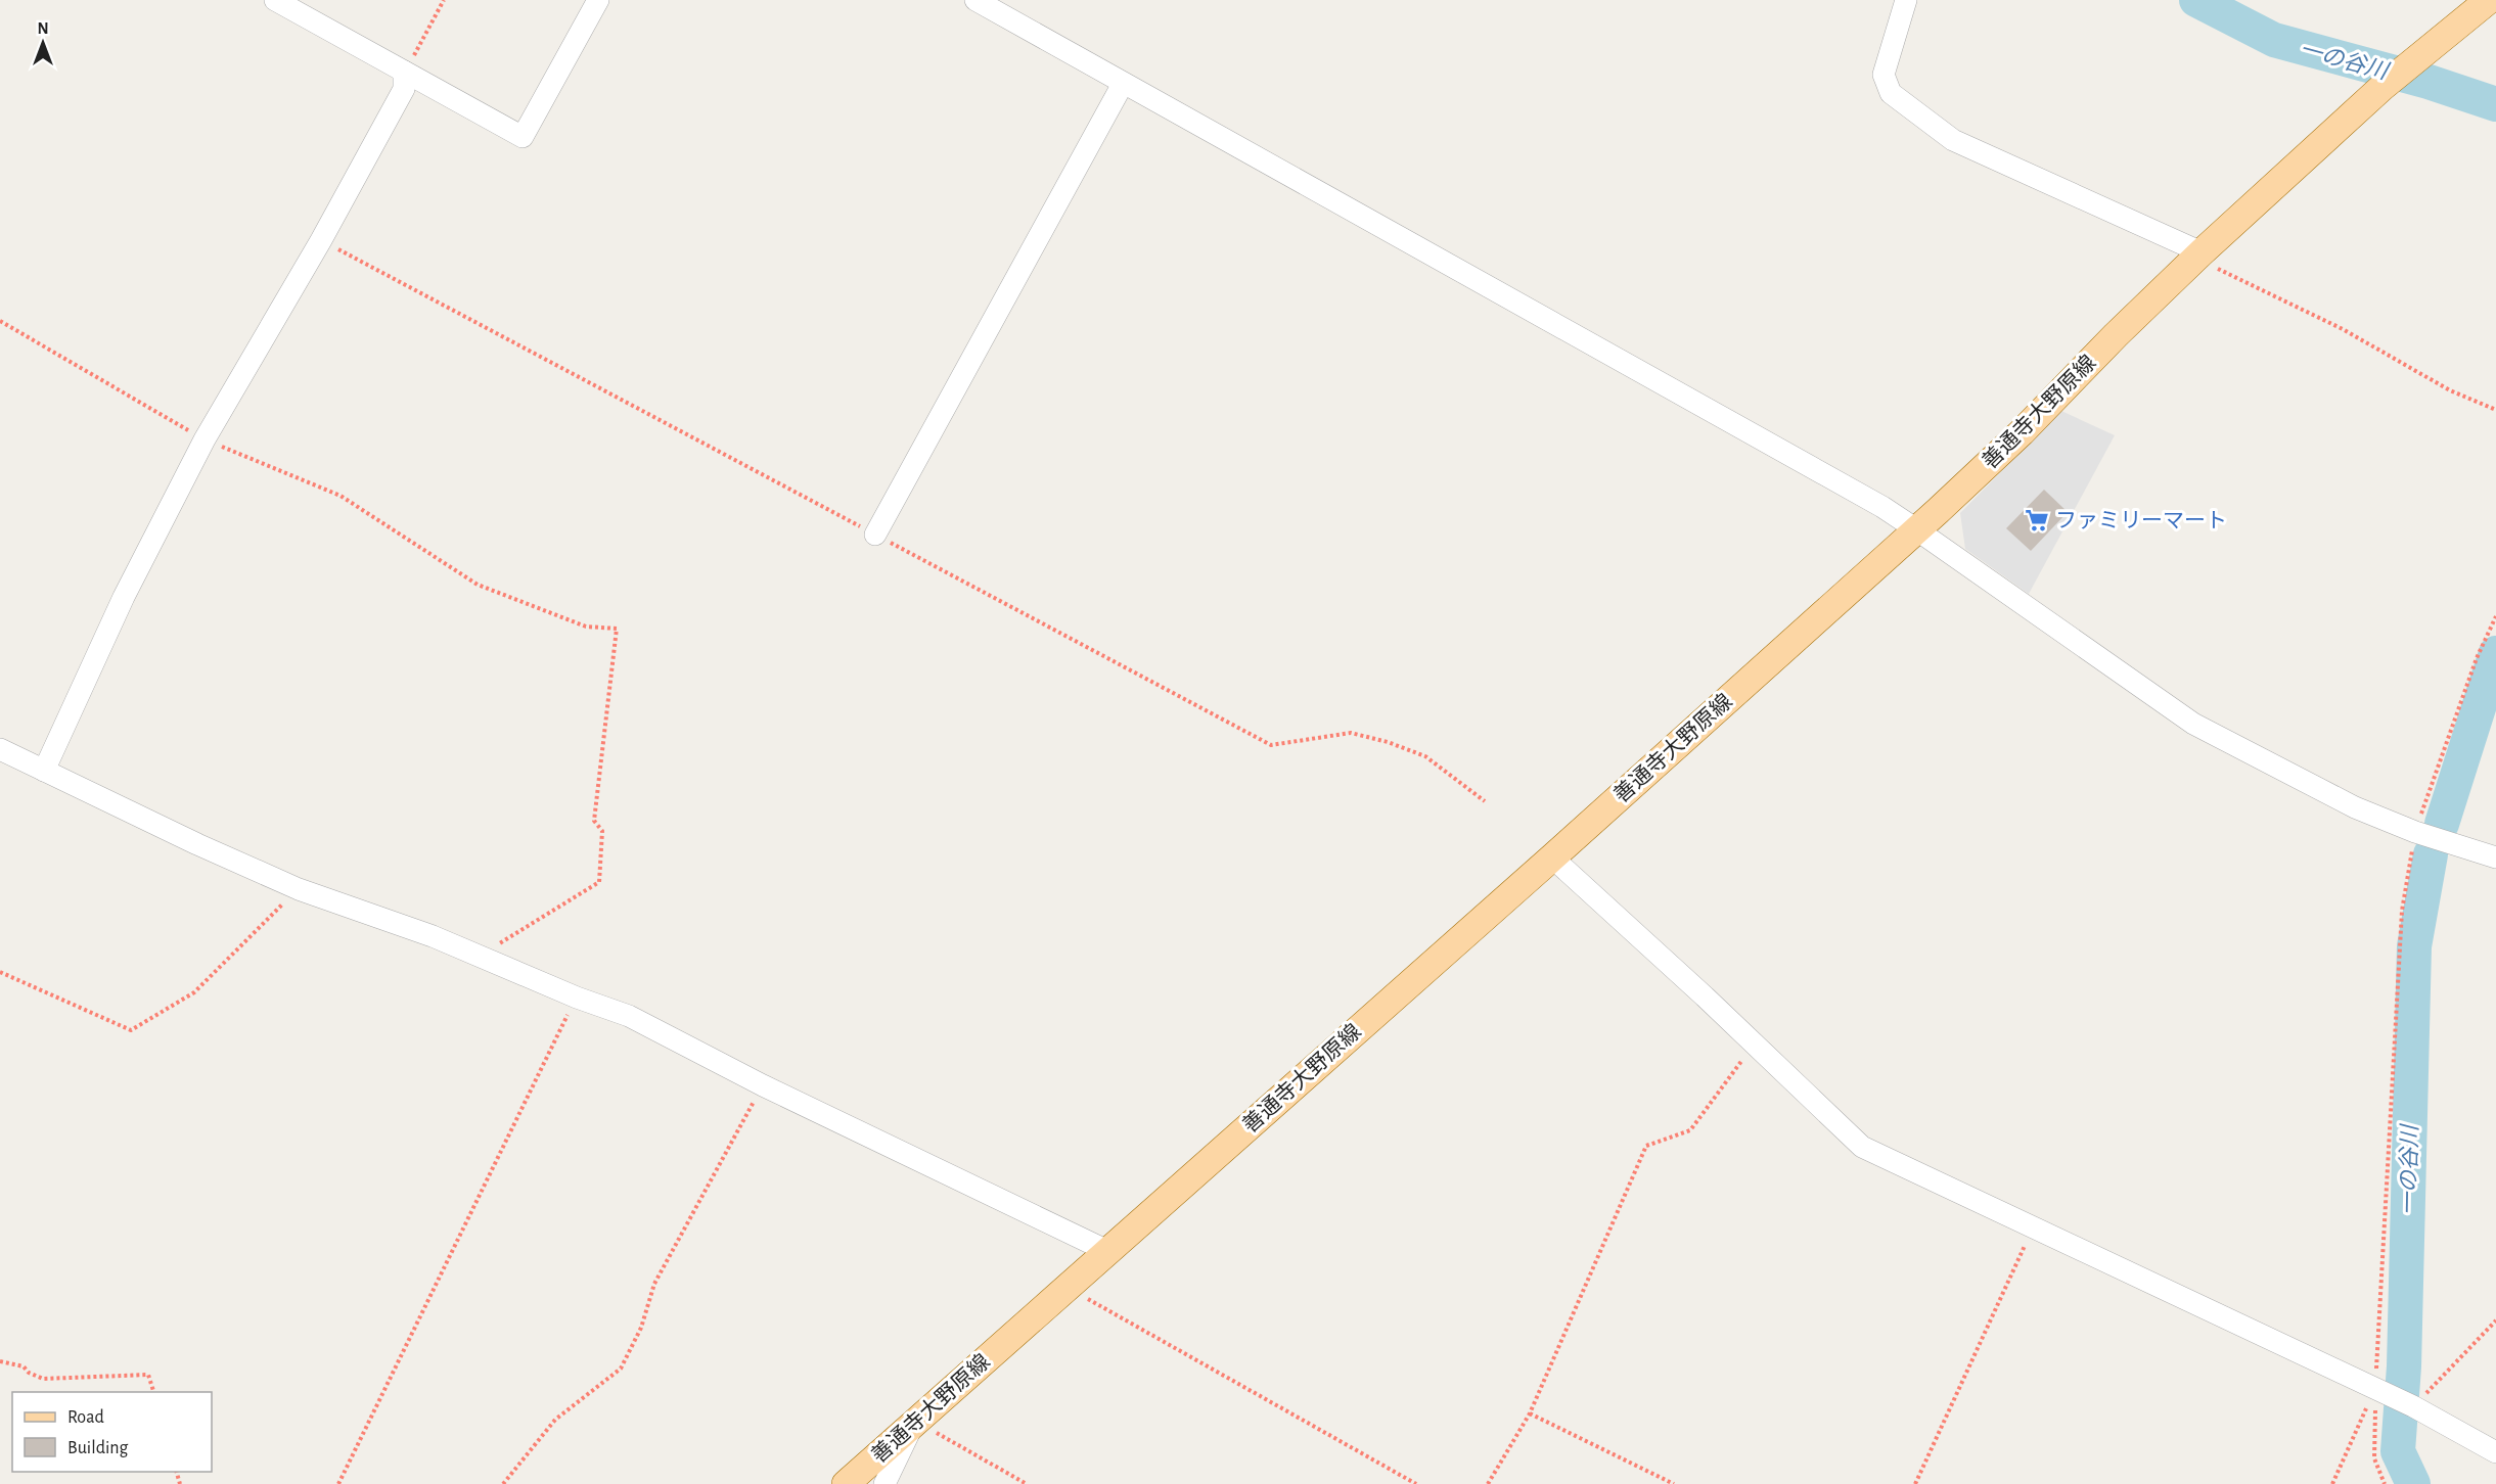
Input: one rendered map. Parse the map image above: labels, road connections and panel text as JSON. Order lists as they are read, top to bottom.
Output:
{
  "streets": {
    "main road": ["善通寺大野原線"]
  },
  "water": ["一の谷川"],
  "places": {
    "supermarket": ["ファミリーマート"]
  },
  "legend": ["Road", "Building"],
  "north": "top"
}
